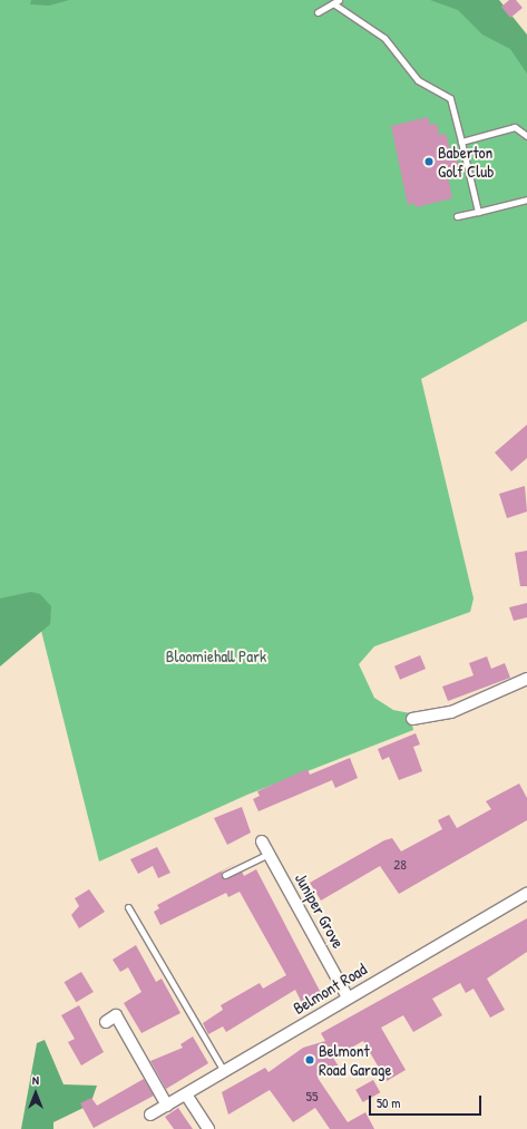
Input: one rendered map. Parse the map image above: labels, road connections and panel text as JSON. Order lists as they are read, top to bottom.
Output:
{
  "streets": {
    "street": ["Juniper Grove", "Belmont Road"]
  },
  "crossings": [
    ["Juniper Grove", "Belmont Road"]
  ],
  "parks": ["Bloomiehall Park"],
  "places": ["Baberton Golf Club", "Belmont Road Garage"],
  "house_numbers": ["28", "55"],
  "scale_bar": "50 m",
  "north": "top"
}
